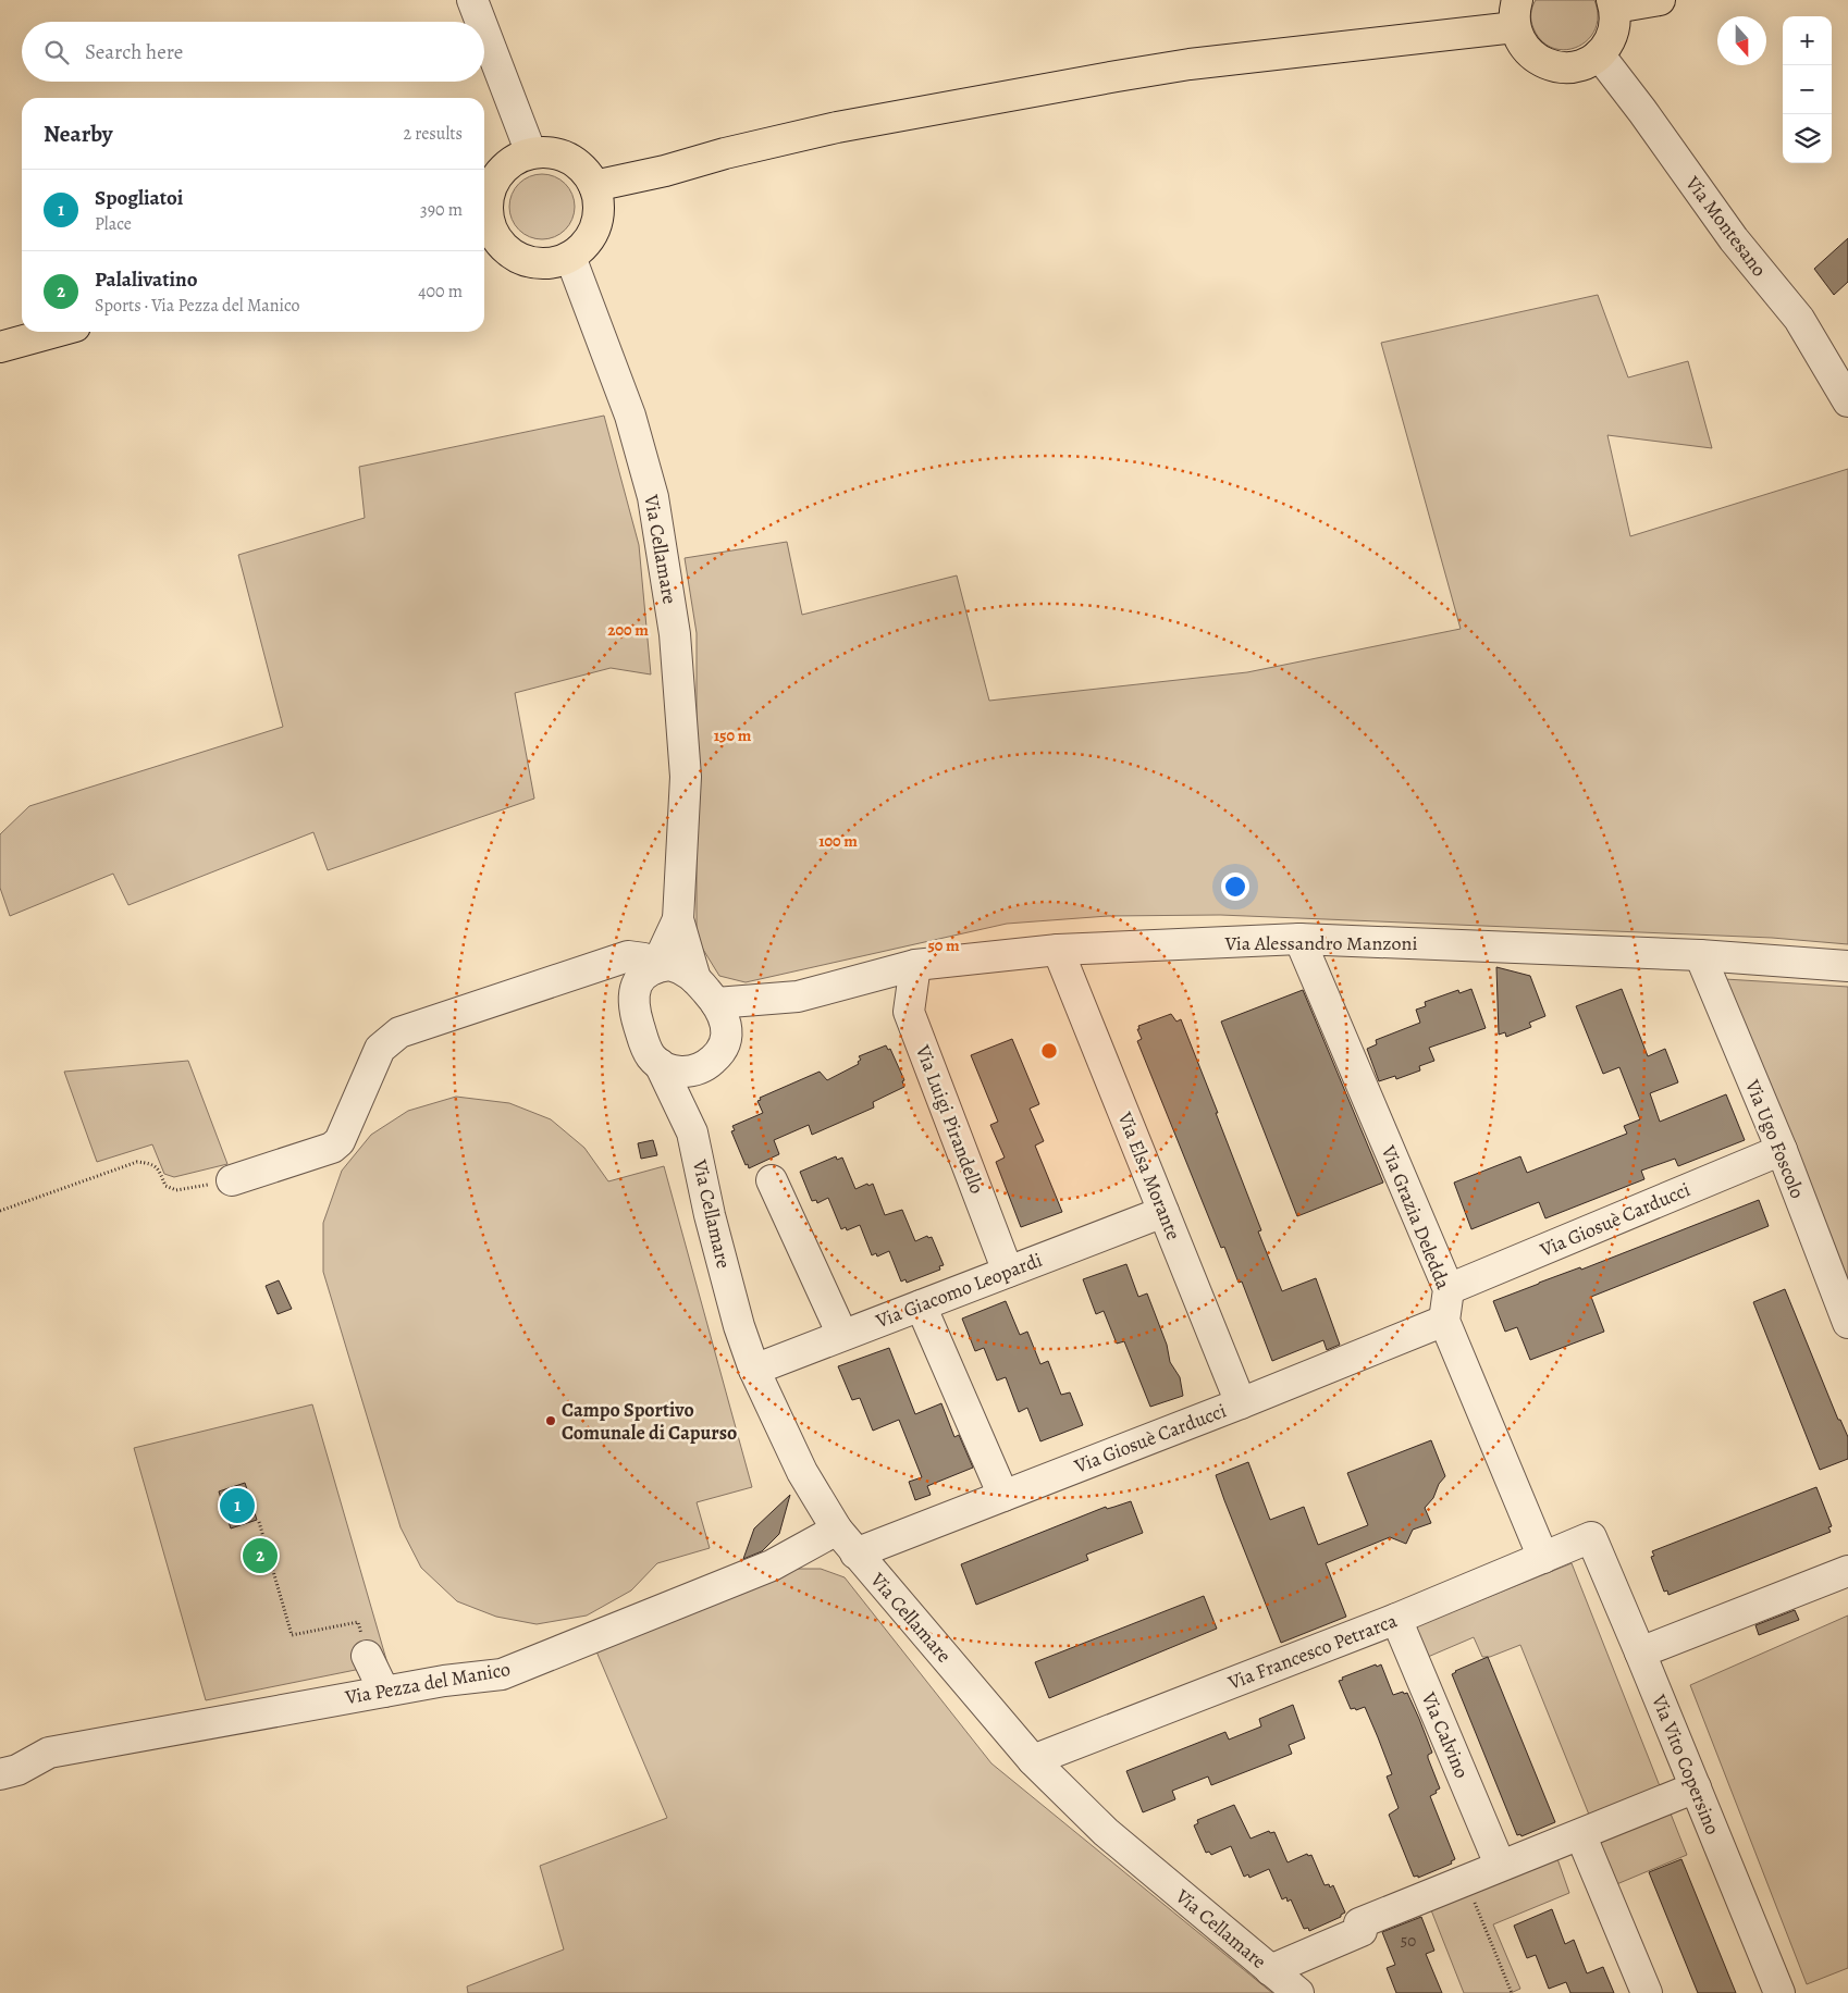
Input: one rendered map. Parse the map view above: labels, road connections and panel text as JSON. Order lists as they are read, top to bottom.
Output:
{
  "streets": {
    "street": [
      "Via Montesano",
      "Via Cellamare",
      "Via Alessandro Manzoni",
      "Via Luigi Pirandello",
      "Via Ugo Foscolo",
      "Via Elsa Morante",
      "Via Grazia Deledda",
      "Via Giosuè Carducci",
      "Via Giacomo Leopardi",
      "Via Francesco Petrarca",
      "Via Pezza del Manico",
      "Via Calvino",
      "Via Vito Copersino"
    ]
  },
  "crossings": [
    ["Via Cellamare", "Via Alessandro Manzoni"],
    ["Via Cellamare", "Via Giosuè Carducci"],
    ["Via Cellamare", "Via Giacomo Leopardi"],
    ["Via Cellamare", "Via Francesco Petrarca"],
    ["Via Cellamare", "Via Pezza del Manico"],
    ["Via Alessandro Manzoni", "Via Luigi Pirandello"],
    ["Via Alessandro Manzoni", "Via Ugo Foscolo"],
    ["Via Alessandro Manzoni", "Via Elsa Morante"],
    ["Via Alessandro Manzoni", "Via Grazia Deledda"],
    ["Via Luigi Pirandello", "Via Giacomo Leopardi"],
    ["Via Ugo Foscolo", "Via Giosuè Carducci"],
    ["Via Elsa Morante", "Via Giosuè Carducci"],
    ["Via Elsa Morante", "Via Giacomo Leopardi"],
    ["Via Grazia Deledda", "Via Giosuè Carducci"],
    ["Via Grazia Deledda", "Via Francesco Petrarca"],
    ["Via Francesco Petrarca", "Via Calvino"],
    ["Via Francesco Petrarca", "Via Vito Copersino"]
  ],
  "places": ["Campo Sportivo Comunale di Capurso"],
  "house_numbers": ["50"],
  "north": "bottom",
  "page": {
    "map_buttons": ["+", "−"],
    "search": "Search here",
    "heading": ["Nearby", "2 results"],
    "list": [
      {
        "mark": "1",
        "name": "Spogliatoi",
        "note": "Place",
        "value": "390 m"
      },
      {
        "mark": "2",
        "name": "Palalivatino",
        "note": "Sports · Via Pezza del Manico",
        "value": "400 m"
      }
    ],
    "pins": ["1", "2"]
  },
  "rings": [
    "200 m",
    "150 m",
    "100 m",
    "50 m"
  ]
}
